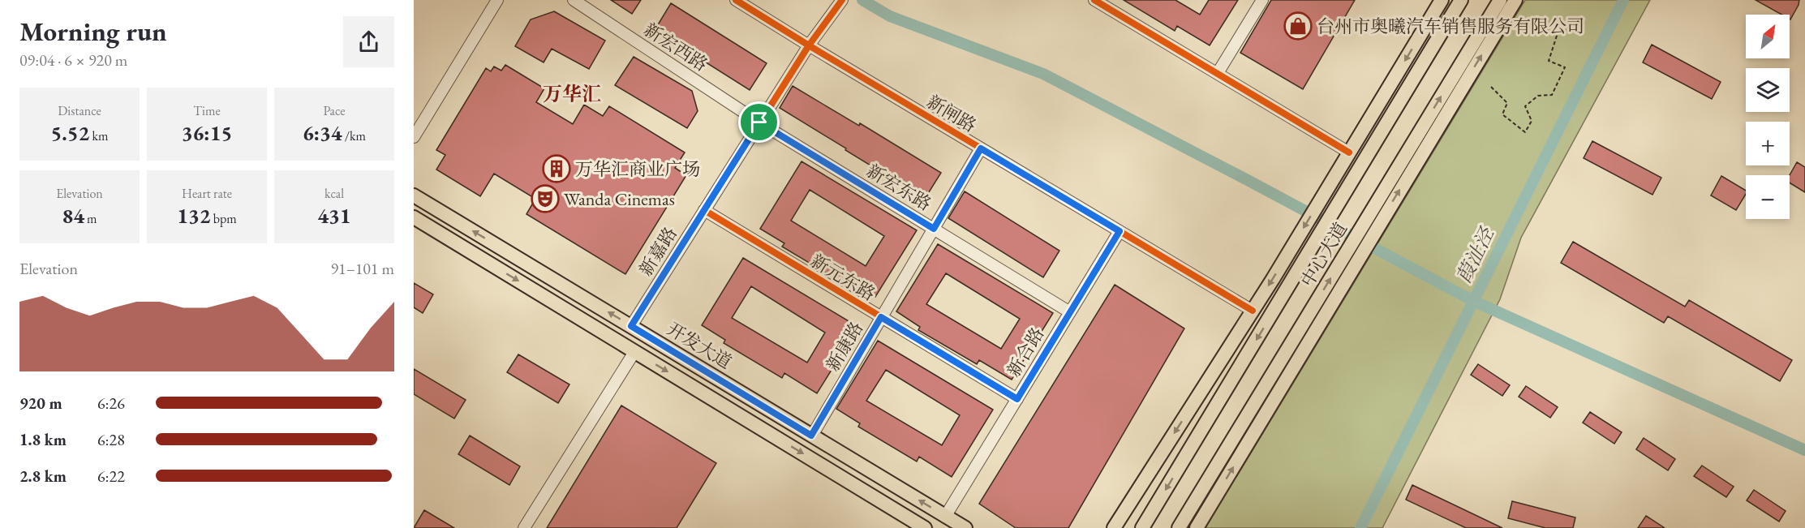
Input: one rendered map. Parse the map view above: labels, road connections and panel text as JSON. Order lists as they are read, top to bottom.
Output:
{
  "streets": {
    "main road": ["中心大道", "开发大道"],
    "street": [
      "新宏西路",
      "新闸路",
      "新宏东路",
      "新嘉路",
      "新元东路",
      "新康路",
      "新合路"
    ]
  },
  "crossings": [
    ["新宏西路", "新宏东路"],
    ["新宏西路", "新嘉路"],
    ["新闸路", "新嘉路"],
    ["新闸路", "新康路"],
    ["新闸路", "新合路"],
    ["新宏东路", "新嘉路"],
    ["新宏东路", "新康路"],
    ["新宏东路", "新合路"],
    ["新嘉路", "新元东路"],
    ["新嘉路", "开发大道"],
    ["新元东路", "新康路"],
    ["新元东路", "新合路"],
    ["开发大道", "新康路"],
    ["开发大道", "新合路"]
  ],
  "districts": ["万华汇"],
  "water": ["葭沚泾"],
  "places": {
    "shop": ["台州市奥曦汽车销售服务有限公司"],
    "building": ["万华汇商业广场"],
    "theatre": ["Wanda Cinemas"]
  },
  "north": "top right",
  "page": {
    "heading": ["Morning run", "09:04 · 6 × 920 m"],
    "map_buttons": ["+", "−"],
    "stats": [
      ["Distance", "5.52 km"],
      ["Time", "36:15"],
      ["Pace", "6:34 /km"],
      ["Elevation", "84 m"],
      ["Heart rate", "132 bpm"],
      ["kcal", "431"]
    ],
    "chart": ["Elevation", "91–101 m"],
    "list": [
      {
        "name": "920 m",
        "note": "6:26"
      },
      {
        "name": "1.8 km",
        "note": "6:28"
      },
      {
        "name": "2.8 km",
        "note": "6:22"
      }
    ]
  }
}
